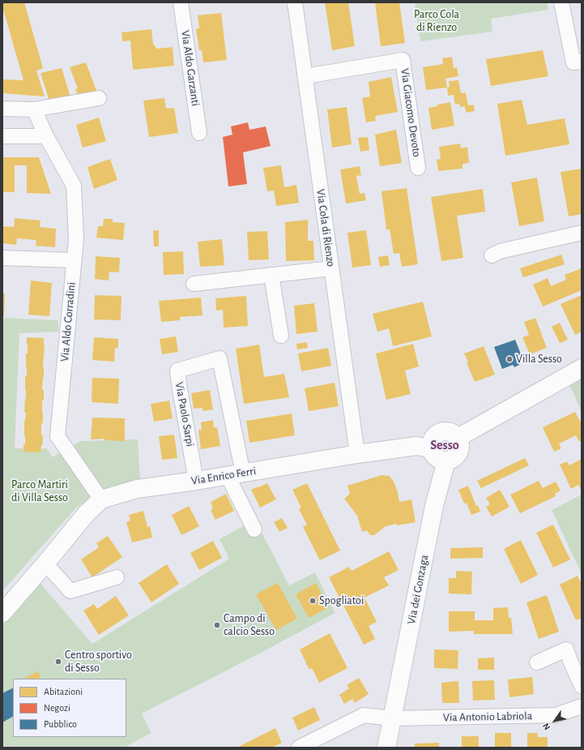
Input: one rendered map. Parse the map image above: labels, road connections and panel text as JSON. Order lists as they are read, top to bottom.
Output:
{
  "streets": {
    "main road": ["Via Enrico Ferri", "Via dei Gonzaga"],
    "street": [
      "Via Aldo Garzanti",
      "Via Giacomo Devoto",
      "Via Cola di Rienzo",
      "Via Aldo Corradini",
      "Via Paolo Sarpi",
      "Via Antonio Labriola"
    ]
  },
  "crossings": [
    ["Via Giacomo Devoto", "Via Cola di Rienzo"],
    ["Via Cola di Rienzo", "Via Enrico Ferri"],
    ["Via Aldo Corradini", "Via Enrico Ferri"],
    ["Via Paolo Sarpi", "Via Enrico Ferri"],
    ["Via Enrico Ferri", "Via dei Gonzaga"],
    ["Via dei Gonzaga", "Via Antonio Labriola"]
  ],
  "districts": ["Sesso"],
  "parks": ["Parco Cola di Rienzo", "Parco Martiri di Villa Sesso"],
  "places": [
    "Villa Sesso",
    "Spogliatoi",
    "Campo di calcio Sesso",
    "Centro sportivo di Sesso"
  ],
  "legend": ["Abitazioni", "Negozi", "Pubblico"],
  "north": "bottom left"
}
